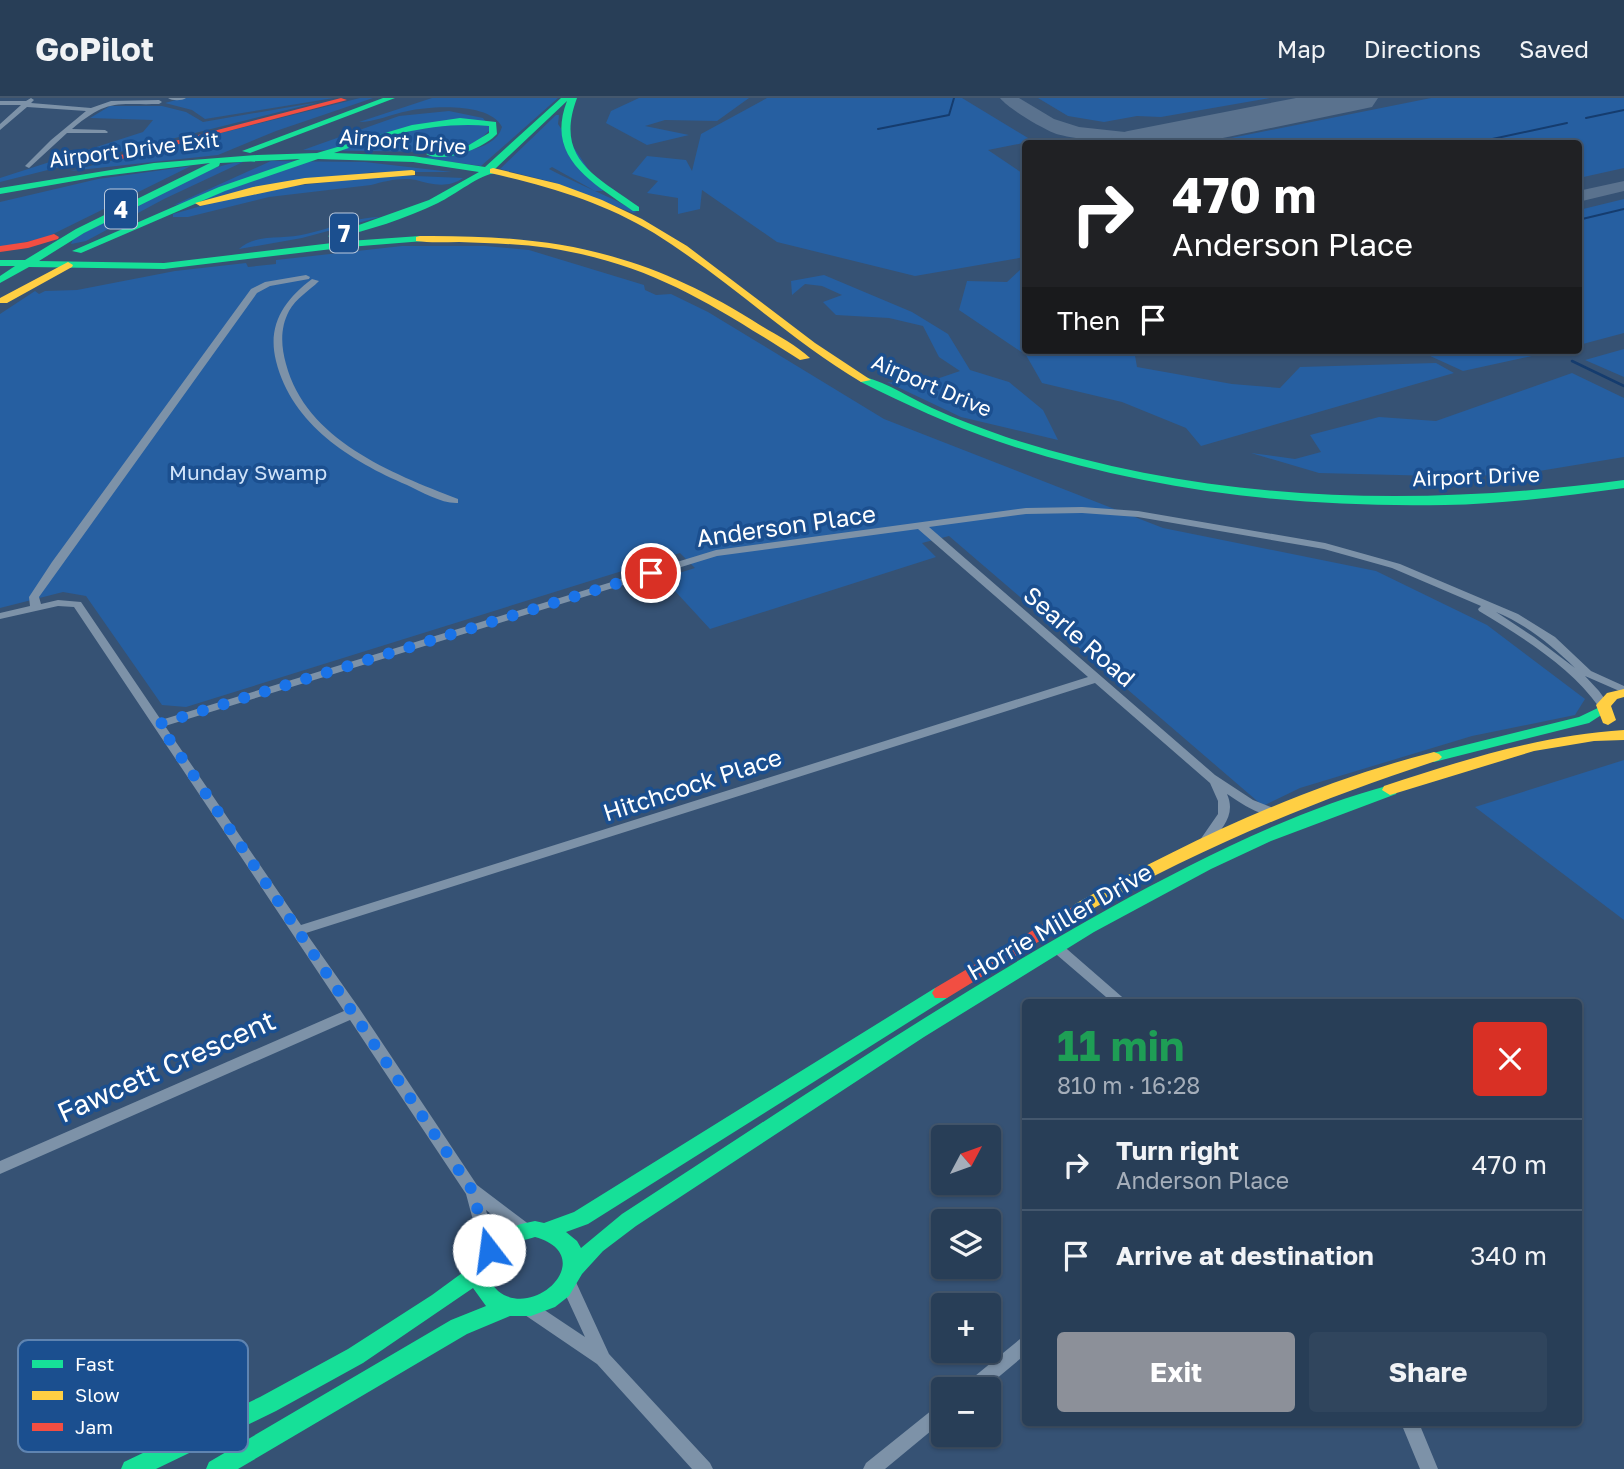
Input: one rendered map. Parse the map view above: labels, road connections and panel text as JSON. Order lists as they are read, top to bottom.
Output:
{
  "streets": {
    "main road": [
      "Airport Drive",
      "Airport Drive Exit",
      "4",
      "7",
      "Horrie Miller Drive"
    ],
    "street": [
      "Anderson Place",
      "Searle Road",
      "Hitchcock Place",
      "Fawcett Crescent"
    ]
  },
  "crossings": [
    ["Airport Drive", "Airport Drive Exit"],
    ["Anderson Place", "Searle Road"],
    ["Anderson Place", "Horrie Miller Drive"],
    ["Searle Road", "Hitchcock Place"],
    ["Searle Road", "Horrie Miller Drive"]
  ],
  "parks": ["Munday Swamp"],
  "legend": ["Fast", "Slow", "Jam"],
  "north": "top right",
  "page": {
    "header": "GoPilot",
    "nav": ["Map", "Directions", "Saved"],
    "turn": ["470 m", "Anderson Place"],
    "then": "Then",
    "heading": ["11 min", "810 m · 16:28"],
    "list": [
      {
        "name": "Turn right",
        "note": "Anderson Place",
        "value": "470 m"
      },
      {
        "name": "Arrive at destination",
        "value": "340 m"
      }
    ],
    "map_buttons": ["+", "−"],
    "buttons": ["Exit", "Share"]
  }
}
